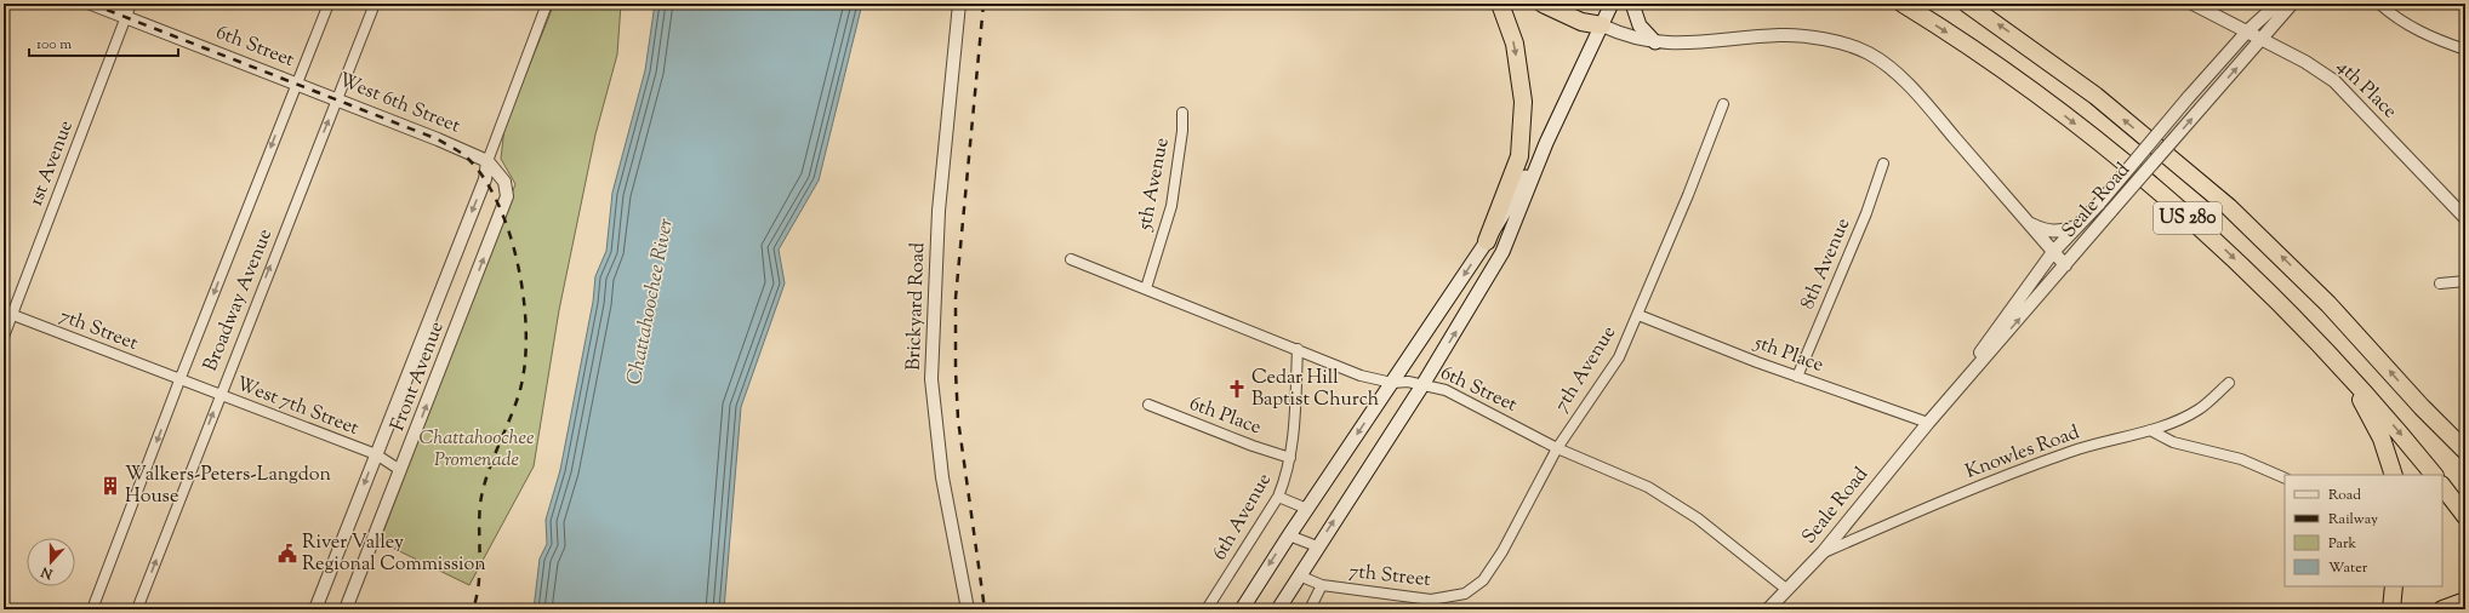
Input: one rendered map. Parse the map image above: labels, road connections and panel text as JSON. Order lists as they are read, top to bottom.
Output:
{
  "streets": {
    "highway": ["US 280"],
    "street": [
      "6th Street",
      "4th Place",
      "West 6th Street",
      "1st Avenue",
      "5th Avenue",
      "Seale Road",
      "8th Avenue",
      "Broadway Avenue",
      "Brickyard Road",
      "7th Street",
      "5th Place",
      "7th Avenue",
      "Front Avenue",
      "West 7th Street",
      "6th Place",
      "Knowles Road",
      "6th Avenue"
    ]
  },
  "crossings": [
    ["6th Street", "West 6th Street"],
    ["6th Street", "1st Avenue"],
    ["6th Street", "5th Avenue"],
    ["6th Street", "Seale Road"],
    ["6th Street", "Broadway Avenue"],
    ["6th Street", "7th Avenue"],
    ["6th Street", "6th Avenue"],
    ["4th Place", "Seale Road"],
    ["West 6th Street", "Broadway Avenue"],
    ["West 6th Street", "Front Avenue"],
    ["1st Avenue", "7th Street"],
    ["Seale Road", "5th Place"],
    ["Seale Road", "Knowles Road"],
    ["8th Avenue", "5th Place"],
    ["Broadway Avenue", "7th Street"],
    ["Broadway Avenue", "West 7th Street"],
    ["7th Street", "7th Avenue"],
    ["7th Street", "West 7th Street"],
    ["5th Place", "7th Avenue"],
    ["Front Avenue", "West 7th Street"],
    ["6th Place", "6th Avenue"]
  ],
  "water": ["Chattahoochee River"],
  "parks": ["Chattahoochee Promenade"],
  "places": {
    "church": ["Cedar Hill Baptist Church"],
    "building": ["Walkers-Peters-Langdon House"],
    "public building": ["River Valley Regional Commission"]
  },
  "legend": [
    "Road",
    "Railway",
    "Park",
    "Water"
  ],
  "scale_bar": "100 m",
  "north": "bottom"
}
